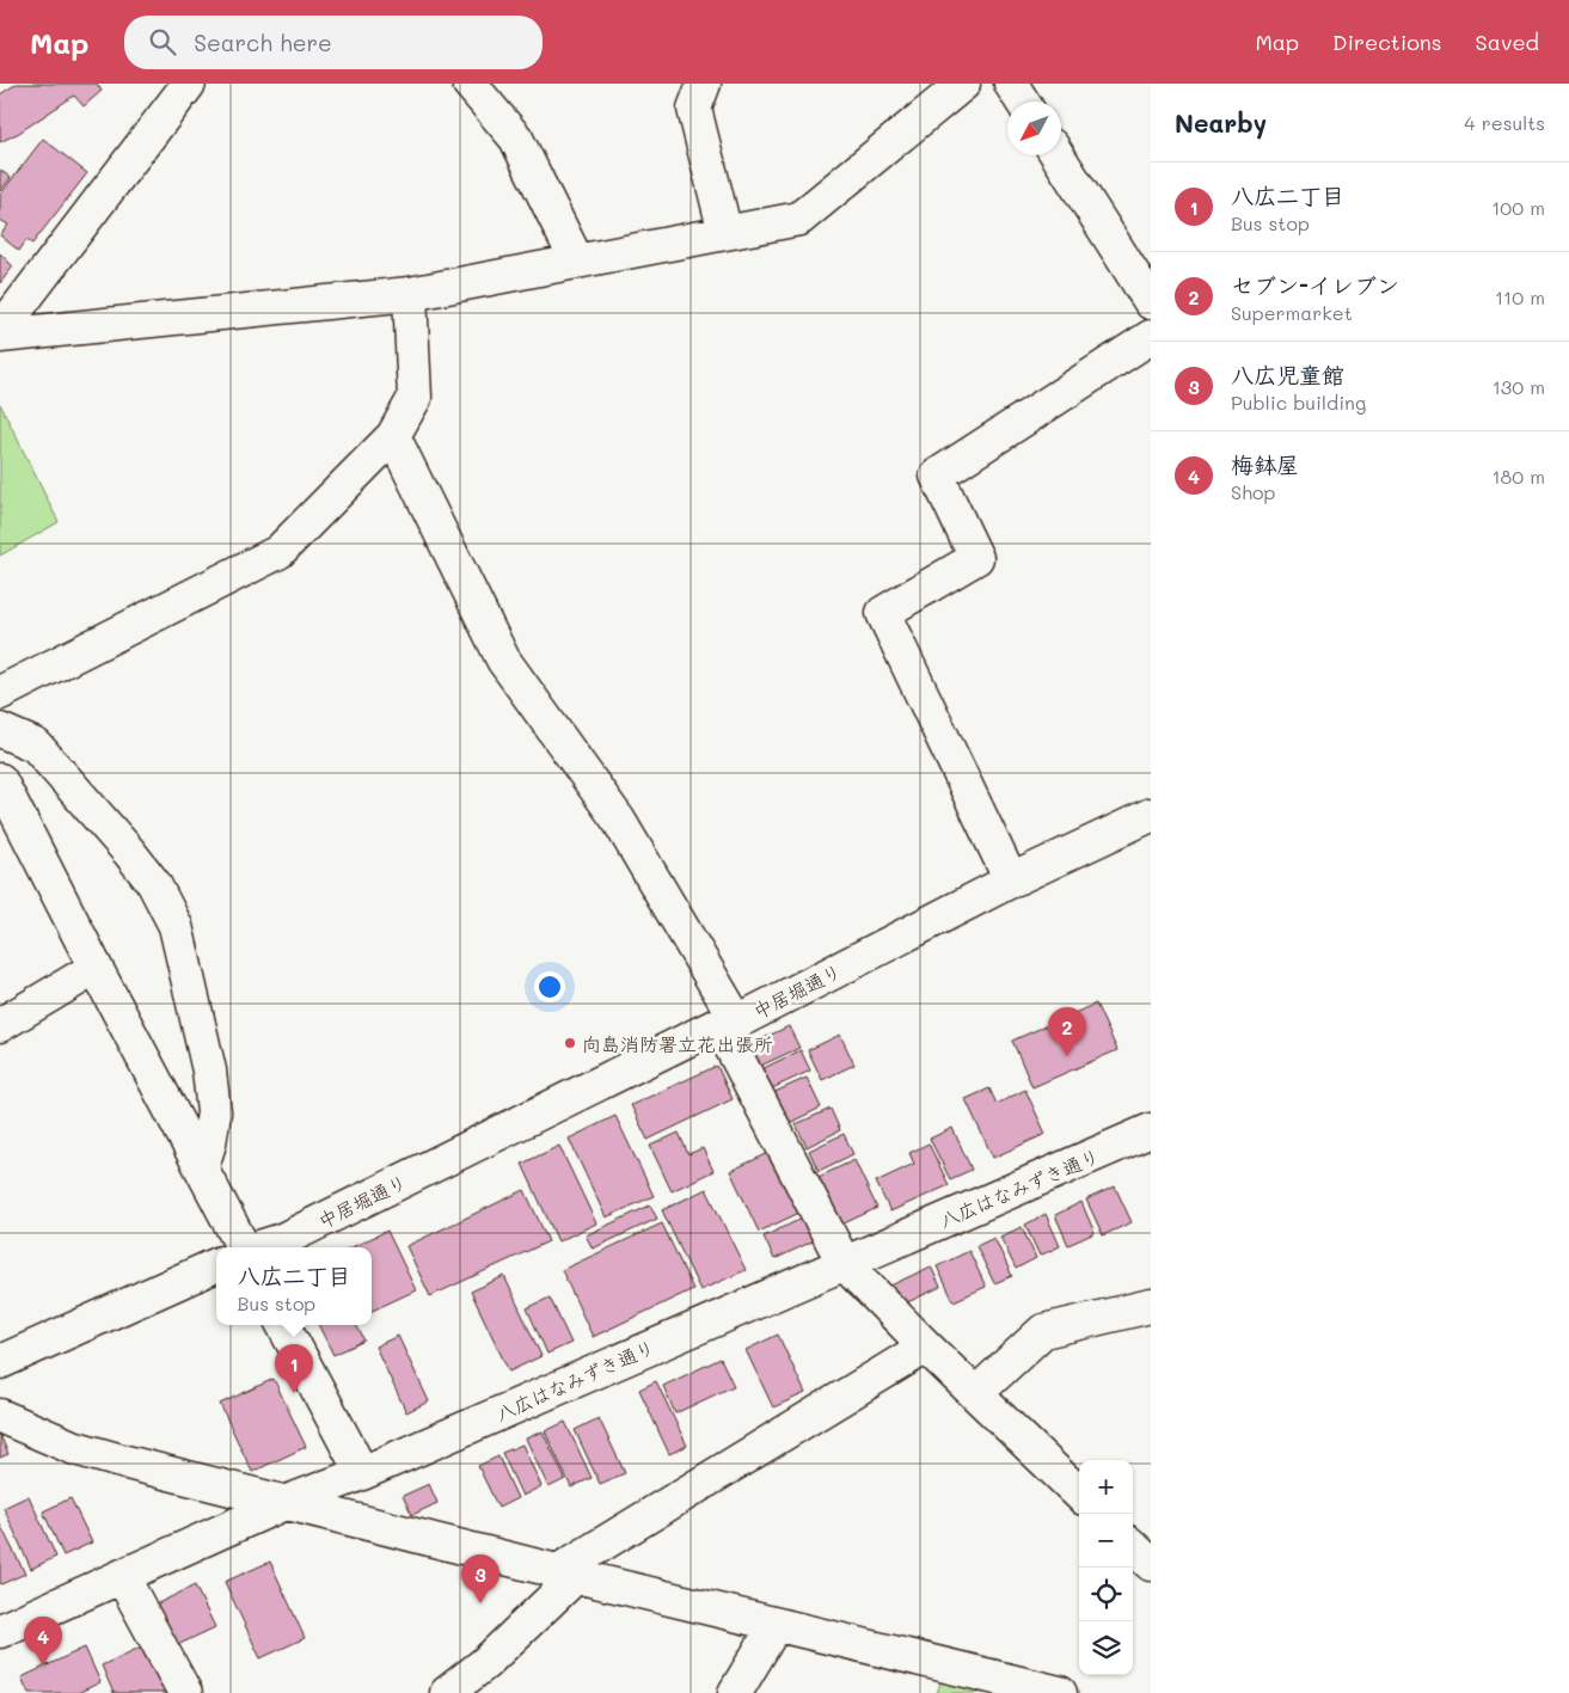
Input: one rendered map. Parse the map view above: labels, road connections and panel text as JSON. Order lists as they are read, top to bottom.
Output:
{
  "streets": {
    "street": ["中居堀通り", "八広はなみずき通り"]
  },
  "places": ["向島消防署立花出張所"],
  "north": "bottom left",
  "page": {
    "header": "Map",
    "search": "Search here",
    "nav": ["Map", "Directions", "Saved"],
    "heading": ["Nearby", "4 results"],
    "list": [
      {
        "mark": "1",
        "name": "八広二丁目",
        "note": "Bus stop",
        "value": "100 m"
      },
      {
        "mark": "2",
        "name": "セブン-イレブン",
        "note": "Supermarket",
        "value": "110 m"
      },
      {
        "mark": "3",
        "name": "八広児童館",
        "note": "Public building",
        "value": "130 m"
      },
      {
        "mark": "4",
        "name": "梅鉢屋",
        "note": "Shop",
        "value": "180 m"
      }
    ],
    "pins": [
      "2",
      "1",
      "3",
      "4"
    ],
    "popup": ["八広二丁目", "Bus stop"],
    "map_buttons": ["+", "−"]
  }
}
